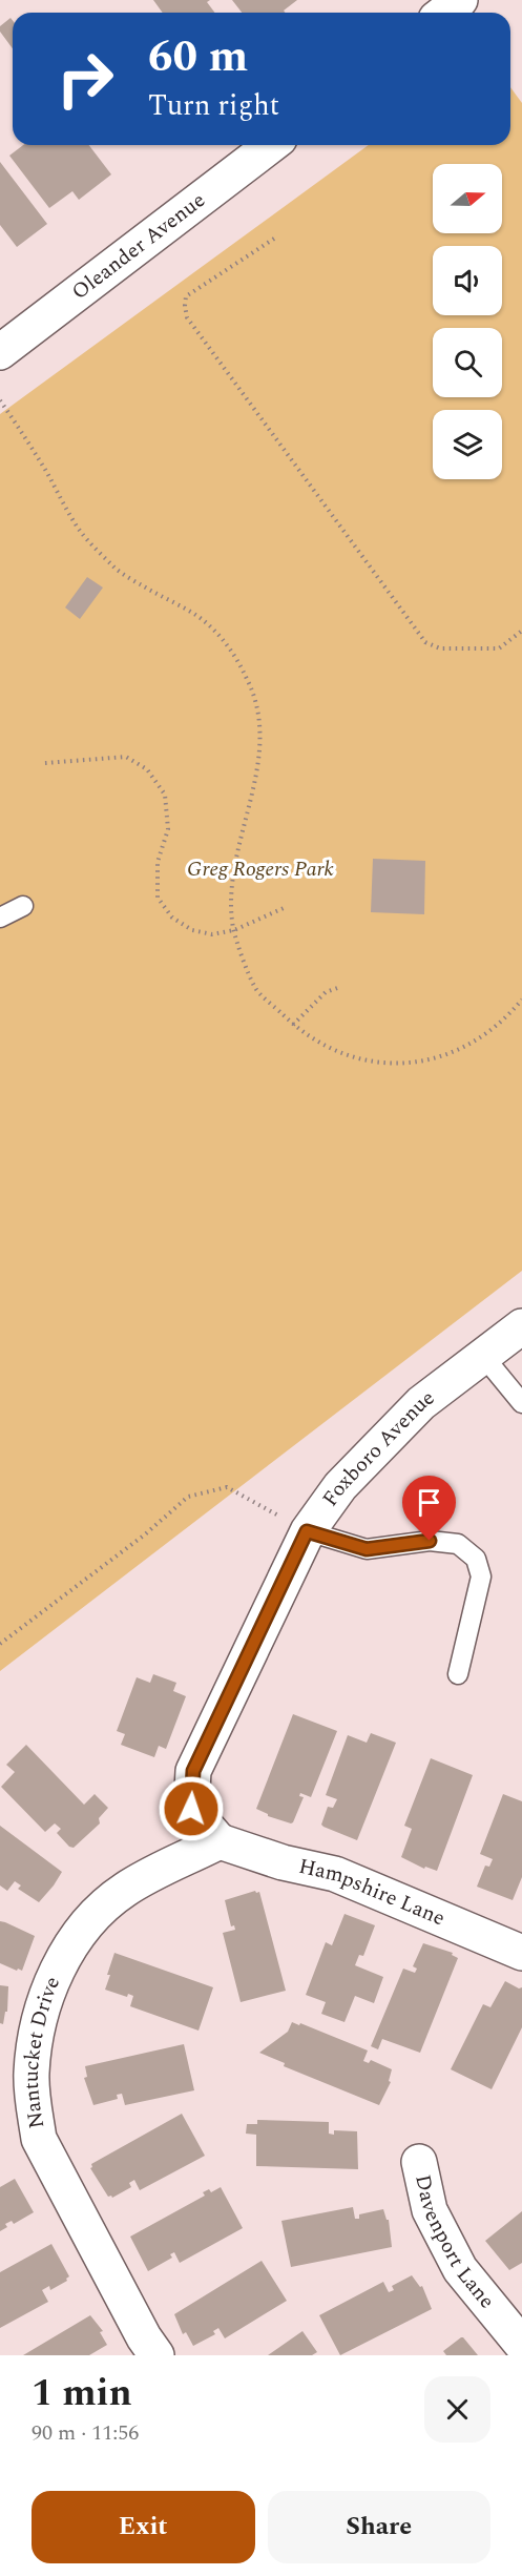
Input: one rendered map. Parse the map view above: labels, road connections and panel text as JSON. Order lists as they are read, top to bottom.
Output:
{
  "streets": {
    "street": [
      "Oleander Avenue",
      "Foxboro Avenue",
      "Hampshire Lane",
      "Nantucket Drive",
      "Davenport Lane"
    ]
  },
  "crossings": [
    ["Foxboro Avenue", "Hampshire Lane"],
    ["Foxboro Avenue", "Nantucket Drive"],
    ["Hampshire Lane", "Nantucket Drive"]
  ],
  "parks": ["Greg Rogers Park"],
  "north": "right",
  "page": {
    "turn": ["60 m", "Turn right"],
    "heading": ["1 min", "90 m · 11:56"],
    "buttons": ["Exit", "Share"]
  }
}
